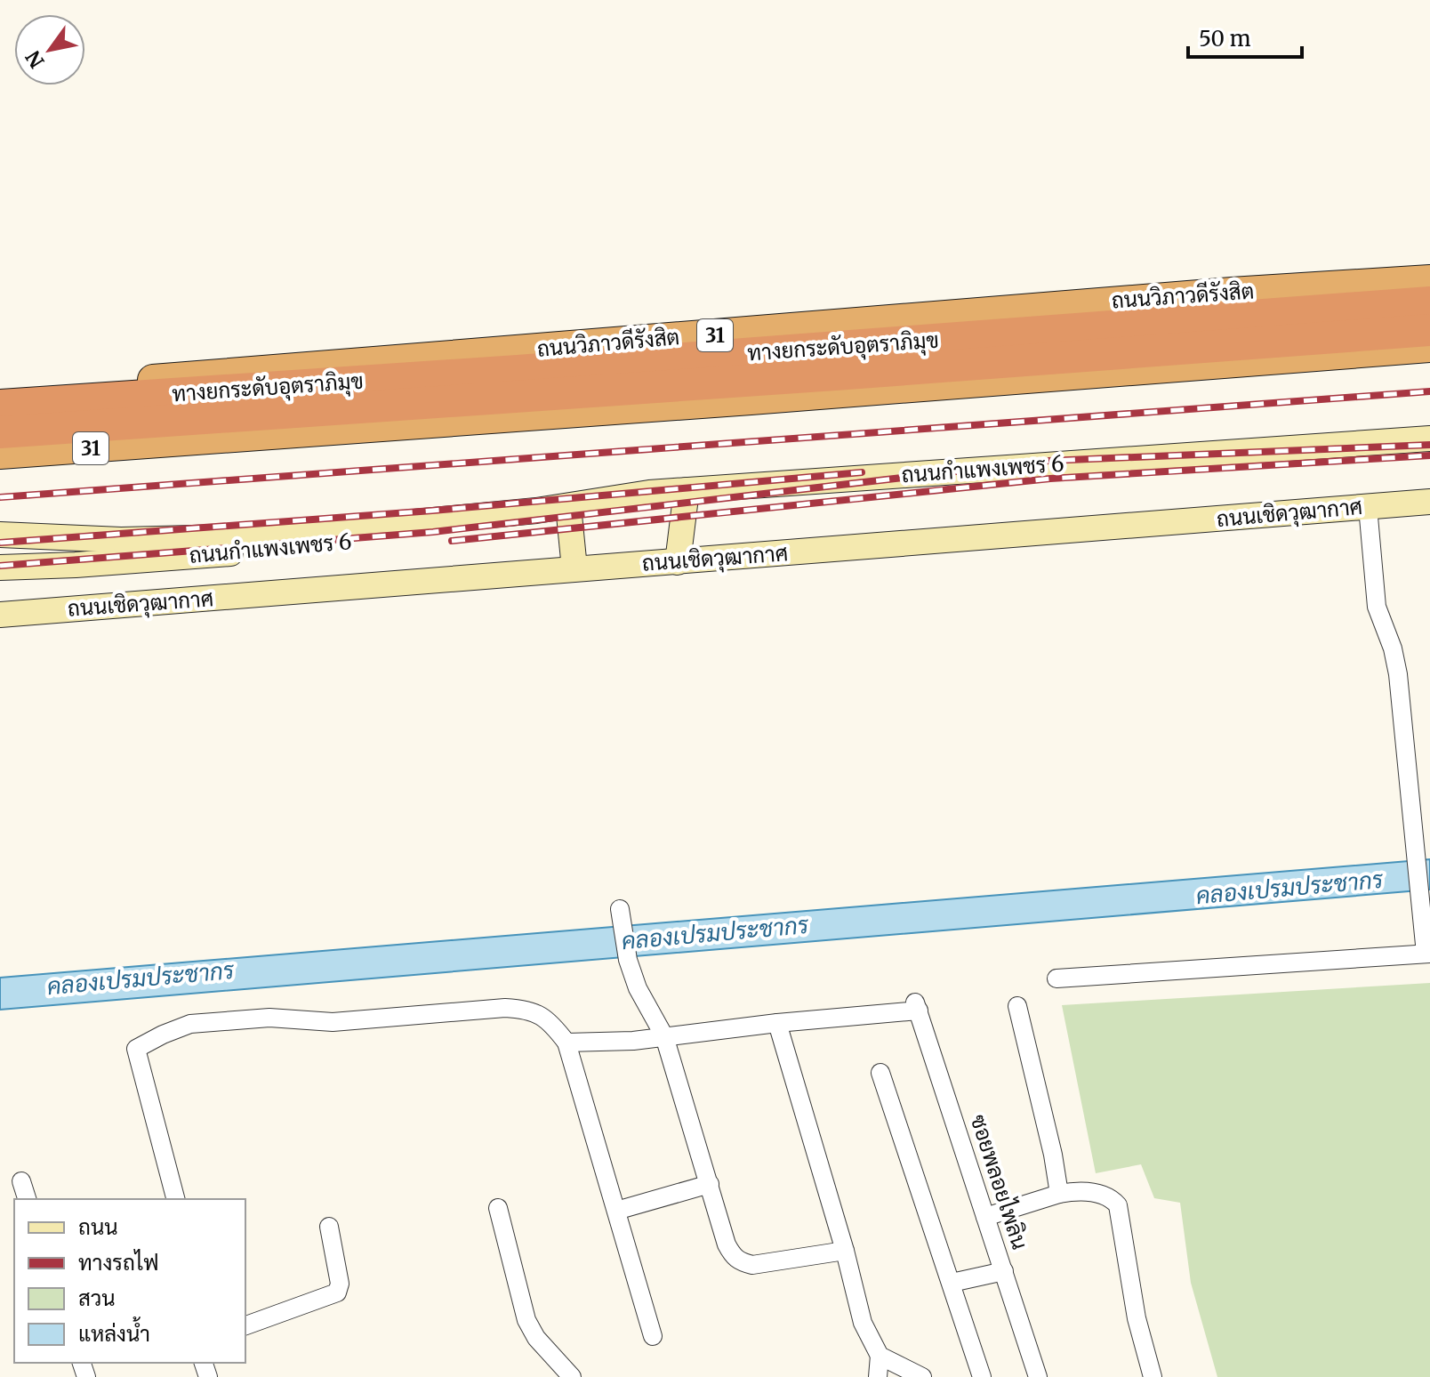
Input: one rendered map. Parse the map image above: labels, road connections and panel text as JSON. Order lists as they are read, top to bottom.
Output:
{
  "streets": {
    "highway": ["ถนนวิภาวดีรังสิต", "31", "ทางยกระดับอุตราภิมุข"],
    "main road": ["ถนนกำแพงเพชร 6", "ถนนเชิดวุฒากาศ"],
    "street": ["ซอยพลอยไพลิน"]
  },
  "water": ["คลองเปรมประชากร"],
  "legend": [
    "ถนน",
    "ทางรถไฟ",
    "สวน",
    "แหล่งน้ำ"
  ],
  "scale_bar": "50 m",
  "north": "bottom left"
}
